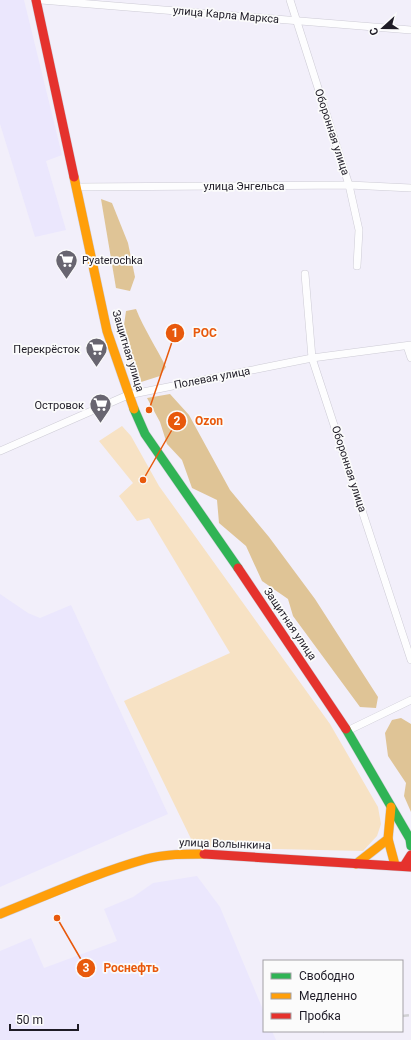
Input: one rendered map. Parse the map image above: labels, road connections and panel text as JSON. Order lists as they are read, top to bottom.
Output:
{
  "streets": {
    "street": [
      "улица Карла Маркса",
      "Оборонная улица",
      "улица Энгельса",
      "Защитная улица",
      "Полевая улица",
      "улица Волынкина"
    ]
  },
  "crossings": [
    ["улица Карла Маркса", "Оборонная улица"],
    ["Оборонная улица", "улица Энгельса"],
    ["Оборонная улица", "Полевая улица"],
    ["улица Энгельса", "Защитная улица"],
    ["Защитная улица", "Полевая улица"]
  ],
  "places": {
    "supermarket": ["Pyaterochka", "Перекрёсток", "Островок"],
    "other": ["РОС", "Ozon", "Роснефть"]
  },
  "legend": ["Свободно", "Медленно", "Пробка"],
  "scale_bar": "50 m",
  "north": "left"
}
